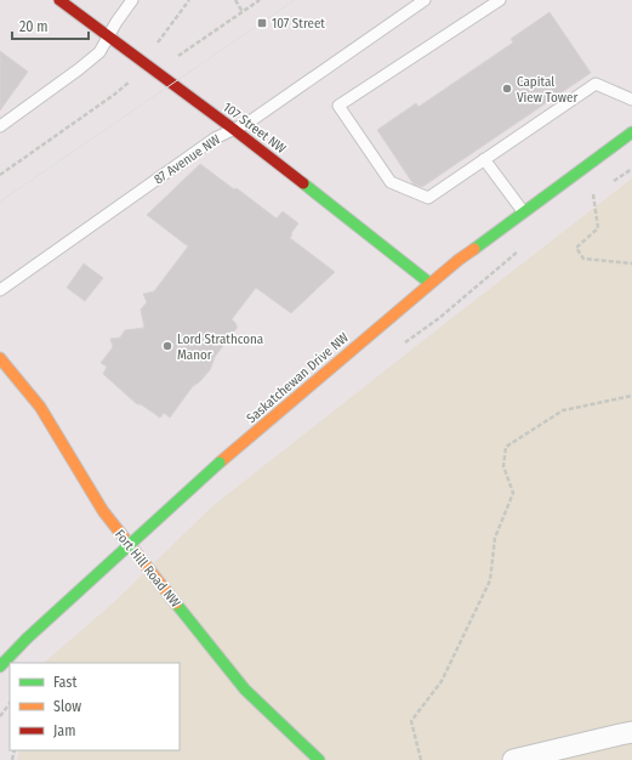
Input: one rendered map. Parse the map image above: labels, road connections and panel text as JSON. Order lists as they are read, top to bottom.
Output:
{
  "streets": {
    "street": ["107 Street NW", "Saskatchewan Drive NW", "Fort Hill Road NW"],
    "lane": ["87 Avenue NW"]
  },
  "crossings": [
    ["107 Street NW", "87 Avenue NW"],
    ["107 Street NW", "Saskatchewan Drive NW"]
  ],
  "places": {
    "transit": ["107 Street"],
    "other": ["Capital View Tower", "Lord Strathcona Manor"]
  },
  "legend": ["Fast", "Slow", "Jam"],
  "scale_bar": "20 m"
}
